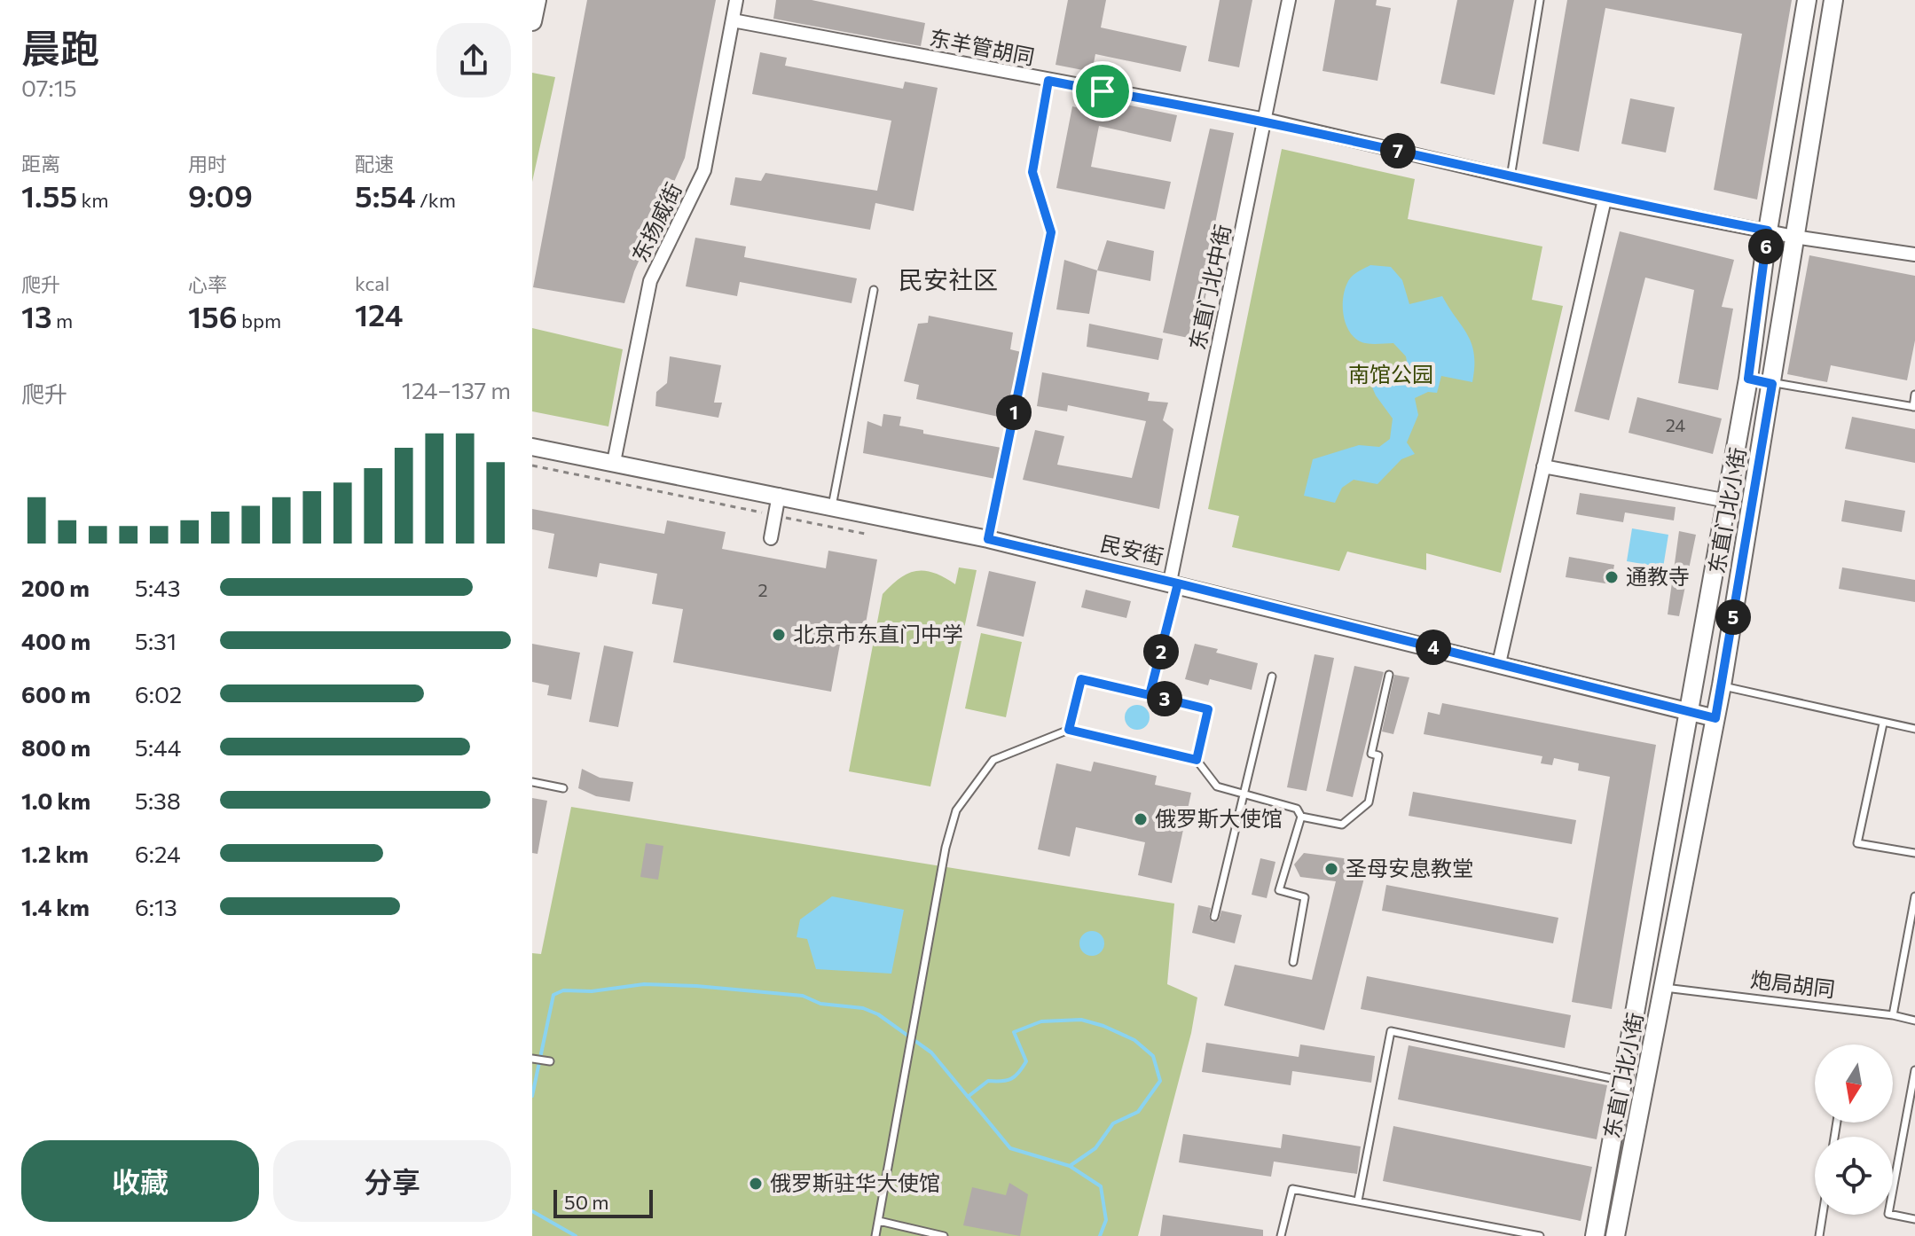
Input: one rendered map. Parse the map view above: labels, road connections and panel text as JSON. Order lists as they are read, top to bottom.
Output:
{
  "streets": {
    "main road": ["东直门北小街"],
    "street": [
      "东羊管胡同",
      "东扬威街",
      "东直门北中街",
      "民安街"
    ],
    "lane": ["炮局胡同"]
  },
  "crossings": [
    ["东羊管胡同", "东扬威街"],
    ["东羊管胡同", "东直门北中街"],
    ["东羊管胡同", "东直门北小街"],
    ["东扬威街", "民安街"],
    ["东直门北中街", "民安街"],
    ["东直门北小街", "民安街"],
    ["东直门北小街", "炮局胡同"]
  ],
  "districts": ["民安社区"],
  "parks": ["南馆公园"],
  "places": [
    "通教寺",
    "北京市东直门中学",
    "俄罗斯大使馆",
    "圣母安息教堂",
    "俄罗斯驻华大使馆"
  ],
  "house_numbers": ["24", "2"],
  "scale_bar": "50 m",
  "north": "bottom",
  "page": {
    "heading": ["晨跑", "07:15"],
    "stats": [
      ["距离", "1.55 km"],
      ["用时", "9:09"],
      ["配速", "5:54 /km"],
      ["爬升", "13 m"],
      ["心率", "156 bpm"],
      ["kcal", "124"]
    ],
    "pins": [
      "7",
      "6",
      "1",
      "5",
      "4",
      "2",
      "3"
    ],
    "chart": ["爬升", "124–137 m"],
    "list": [
      {
        "name": "200 m",
        "note": "5:43"
      },
      {
        "name": "400 m",
        "note": "5:31"
      },
      {
        "name": "600 m",
        "note": "6:02"
      },
      {
        "name": "800 m",
        "note": "5:44"
      },
      {
        "name": "1.0 km",
        "note": "5:38"
      },
      {
        "name": "1.2 km",
        "note": "6:24"
      },
      {
        "name": "1.4 km",
        "note": "6:13"
      }
    ],
    "buttons": ["收藏", "分享"],
    "scale": "50 m"
  }
}
